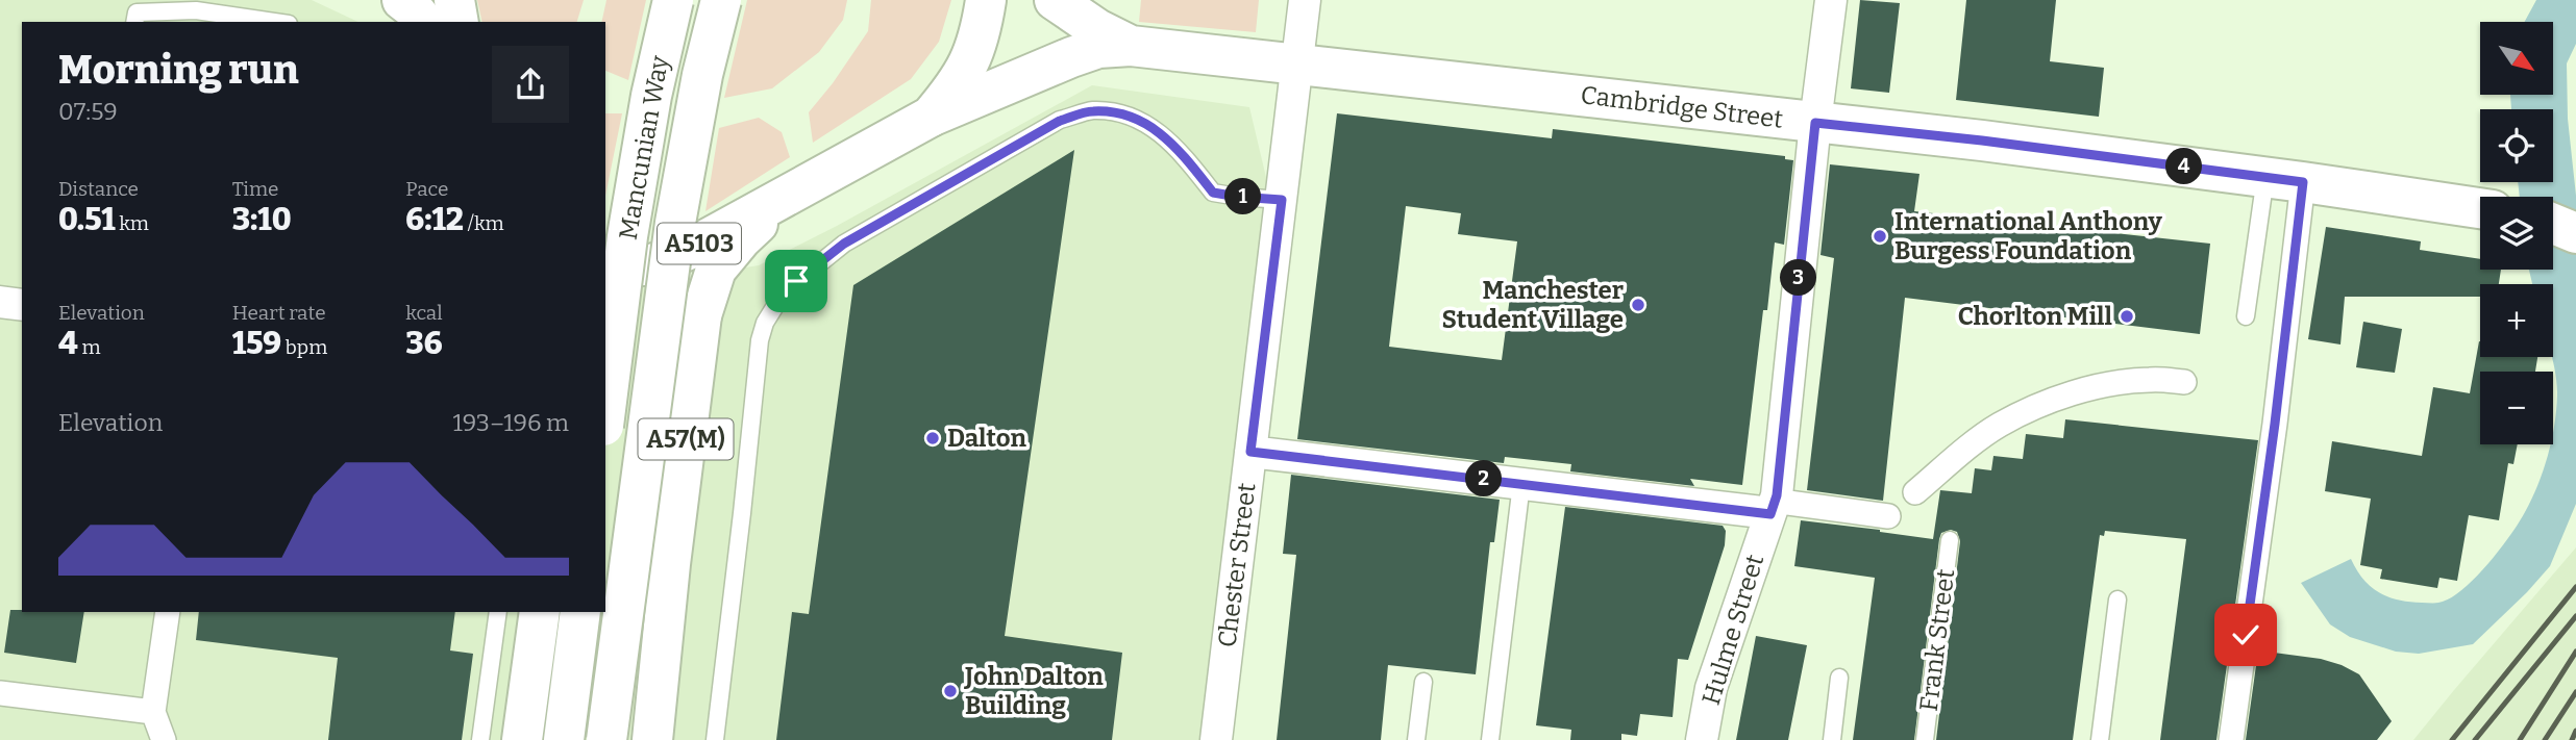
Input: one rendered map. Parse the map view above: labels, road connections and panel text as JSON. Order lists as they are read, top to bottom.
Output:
{
  "streets": {
    "main road": [
      "Cambridge Street",
      "Mancunian Way",
      "A5103",
      "A57(M)"
    ],
    "street": ["Chester Street", "Hulme Street"],
    "lane": ["Frank Street"]
  },
  "crossings": [
    ["Cambridge Street", "A5103"],
    ["Cambridge Street", "Chester Street"],
    ["Cambridge Street", "Hulme Street"],
    ["A5103", "A57(M)"]
  ],
  "places": [
    "International Anthony Burgess Foundation",
    "Manchester Student Village",
    "Chorlton Mill",
    "Dalton",
    "John Dalton Building"
  ],
  "north": "bottom right",
  "page": {
    "map_buttons": ["+", "−"],
    "heading": ["Morning run", "07:59"],
    "stats": [
      ["Distance", "0.51 km"],
      ["Time", "3:10"],
      ["Pace", "6:12 /km"],
      ["Elevation", "4 m"],
      ["Heart rate", "159 bpm"],
      ["kcal", "36"]
    ],
    "pins": [
      "4",
      "1",
      "3",
      "2"
    ],
    "chart": ["Elevation", "193–196 m"]
  }
}
